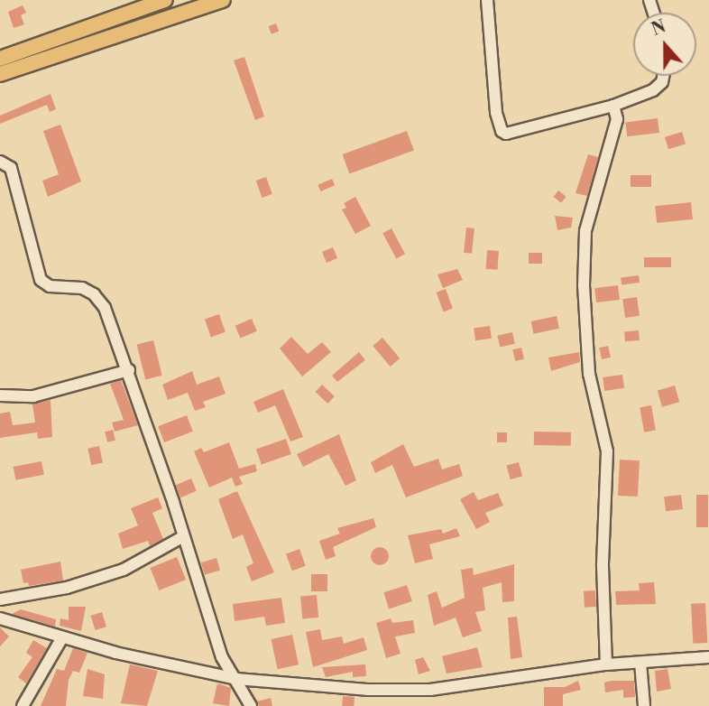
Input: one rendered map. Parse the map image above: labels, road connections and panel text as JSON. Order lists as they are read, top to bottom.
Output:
{
  "north": "top"
}
